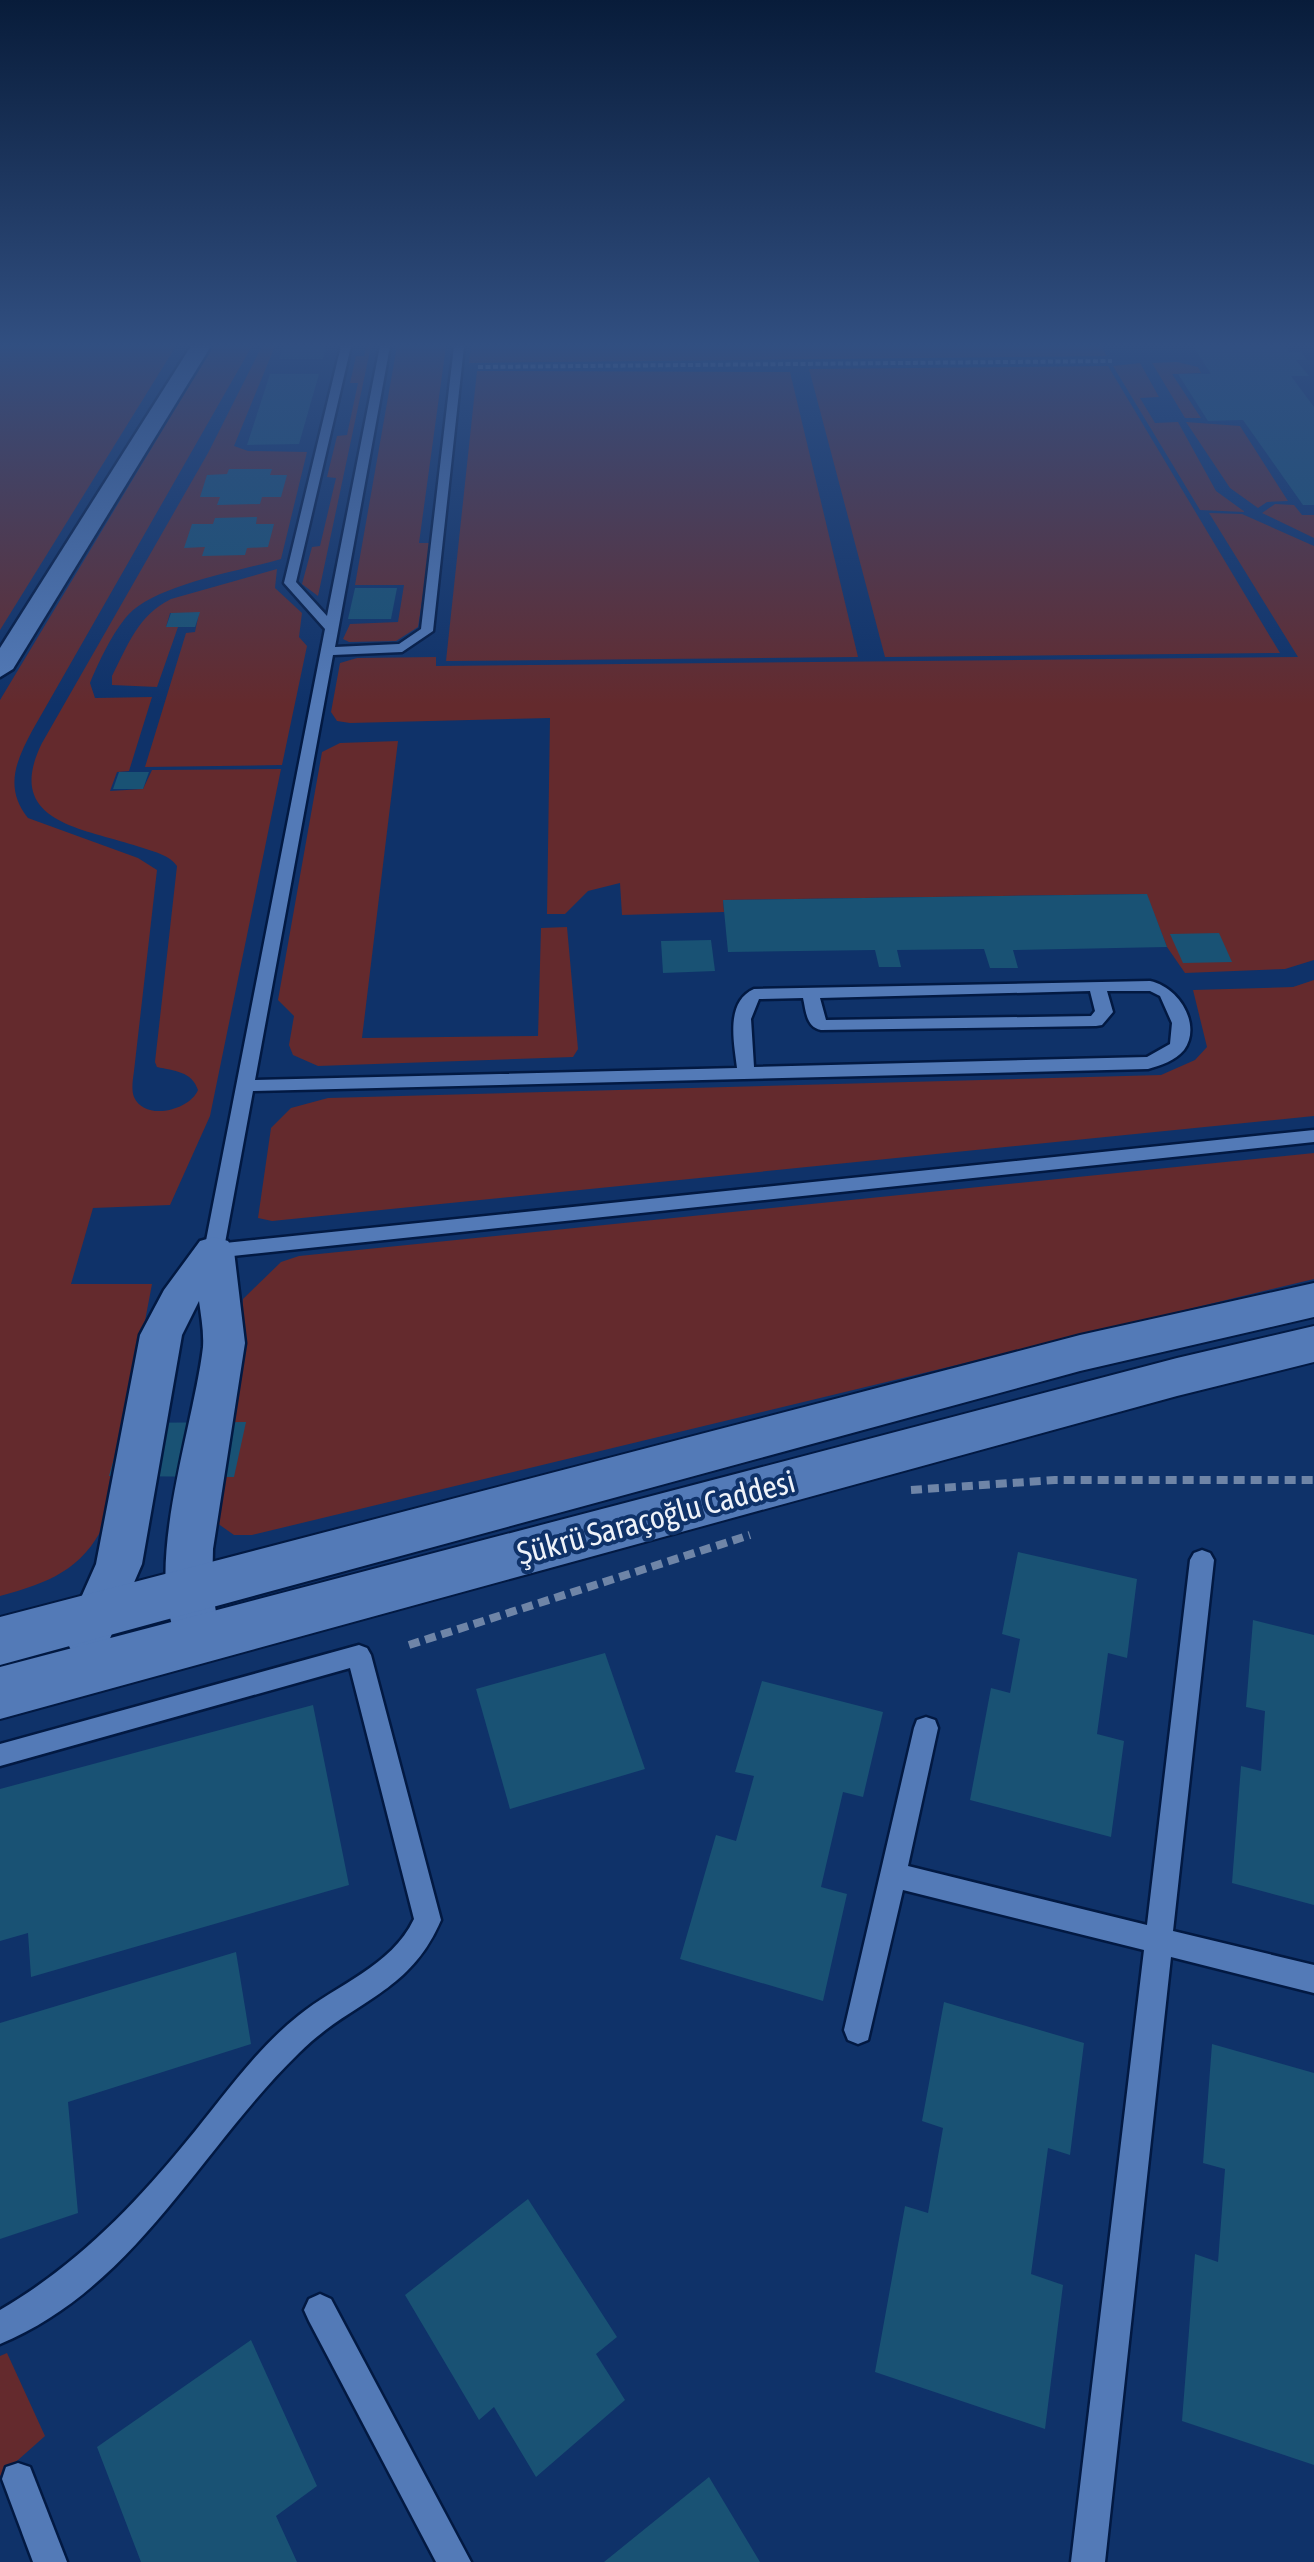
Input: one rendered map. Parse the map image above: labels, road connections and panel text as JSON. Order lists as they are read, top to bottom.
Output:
{
  "streets": {
    "street": ["Şükrü Saraçoğlu Caddesi"]
  }
}
